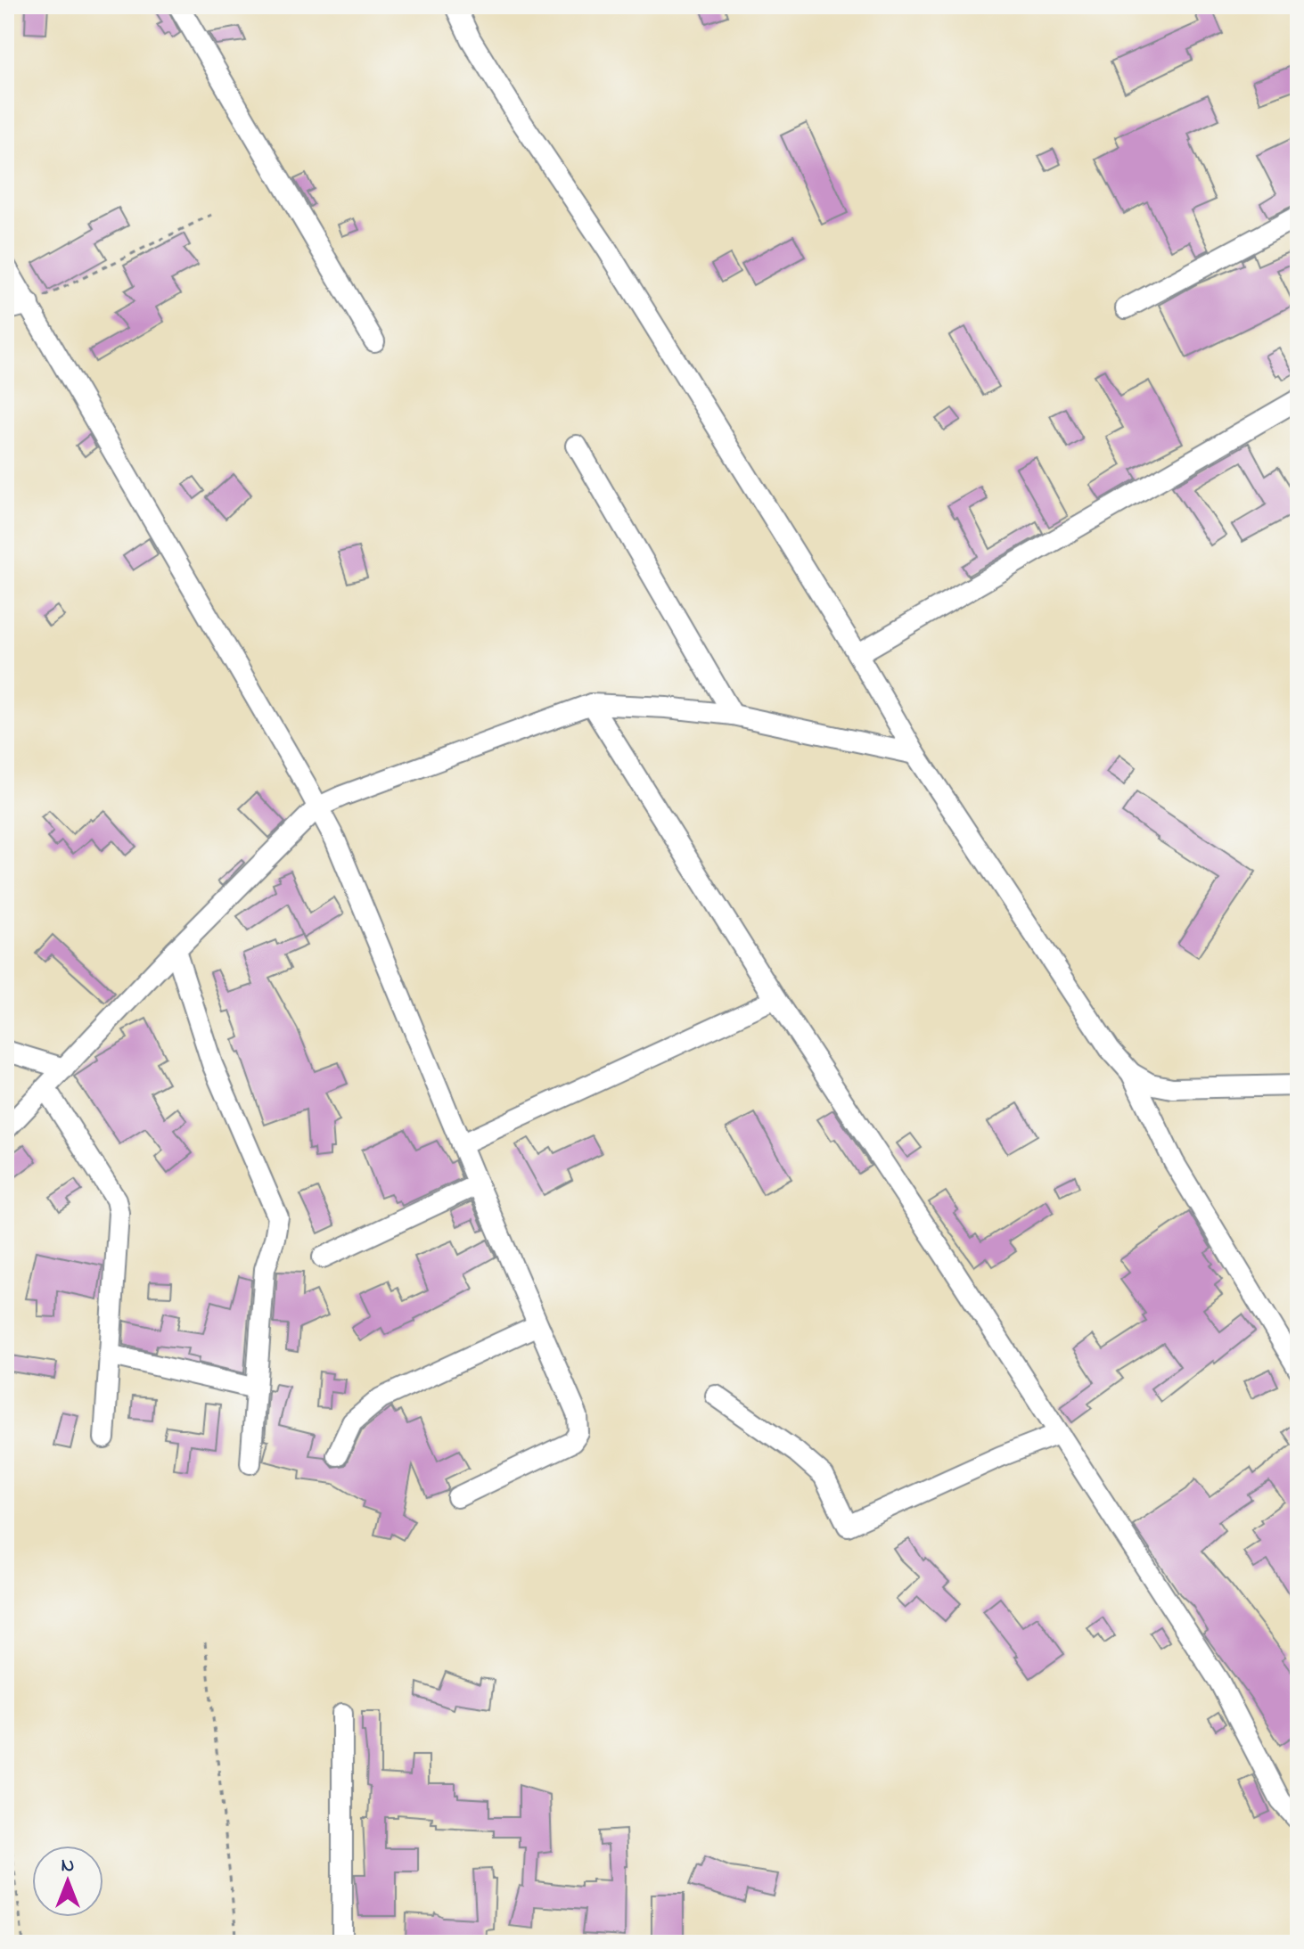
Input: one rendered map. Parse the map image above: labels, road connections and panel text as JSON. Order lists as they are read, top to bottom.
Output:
{
  "north": "top"
}
